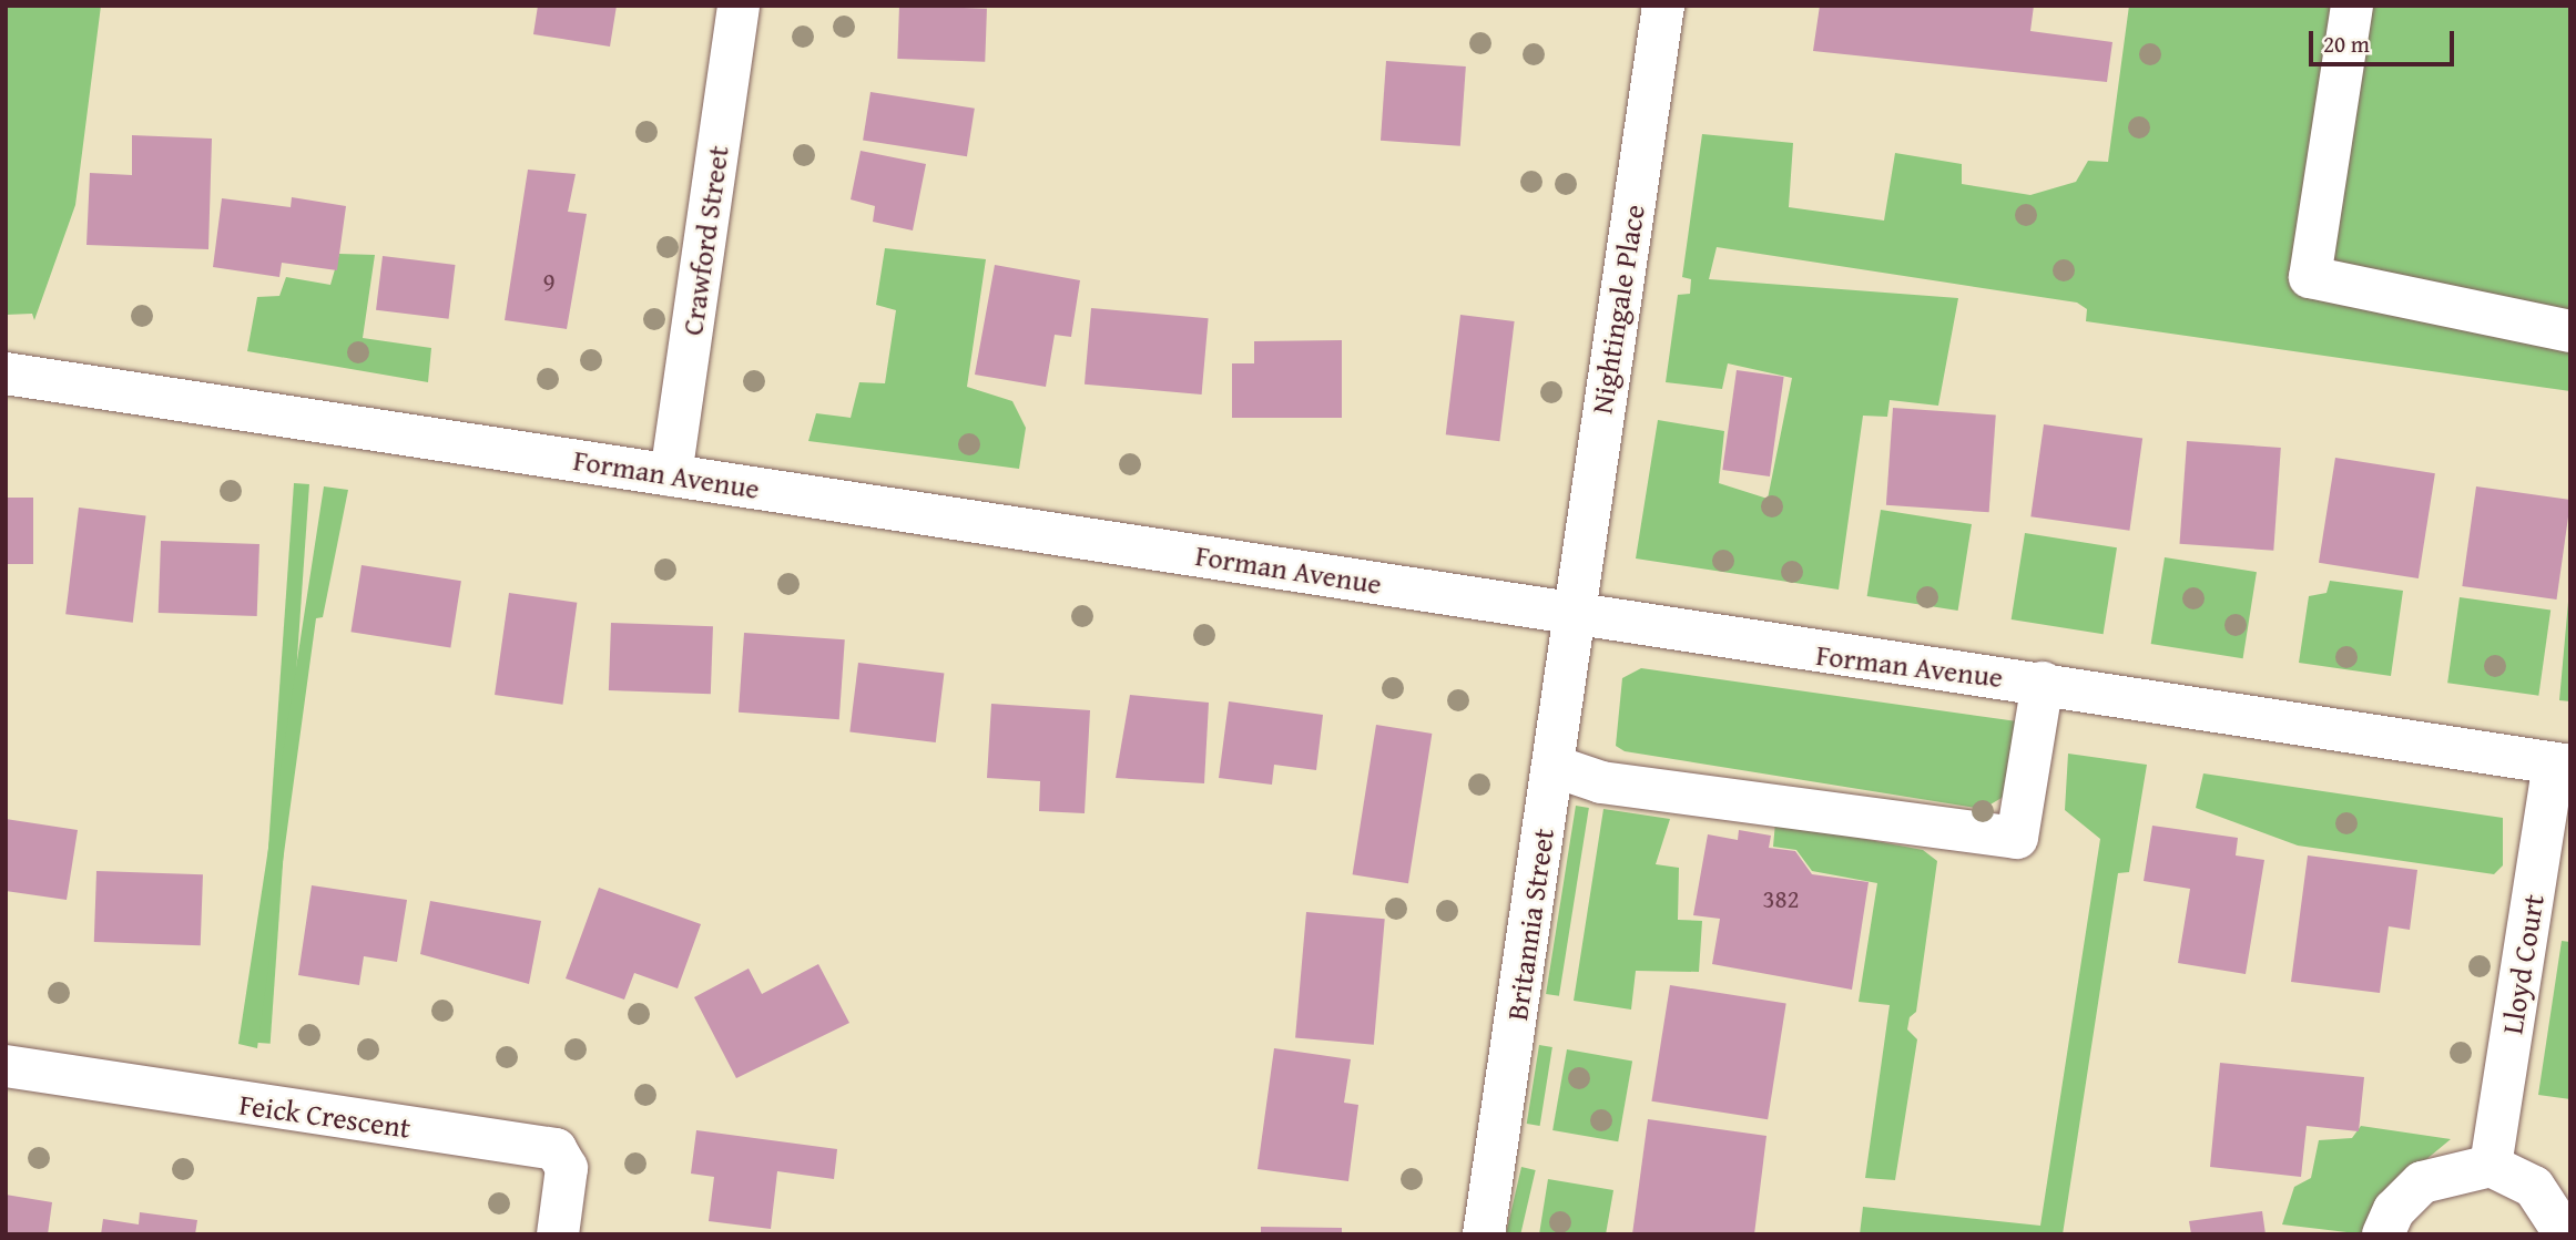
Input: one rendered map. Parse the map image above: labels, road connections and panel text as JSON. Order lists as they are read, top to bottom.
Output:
{
  "streets": {
    "street": [
      "Crawford Street",
      "Nightingale Place",
      "Forman Avenue",
      "Britannia Street",
      "Lloyd Court",
      "Feick Crescent"
    ]
  },
  "crossings": [
    ["Crawford Street", "Forman Avenue"],
    ["Nightingale Place", "Forman Avenue"],
    ["Nightingale Place", "Britannia Street"],
    ["Forman Avenue", "Britannia Street"],
    ["Forman Avenue", "Lloyd Court"]
  ],
  "house_numbers": ["9", "382"],
  "scale_bar": "20 m"
}
